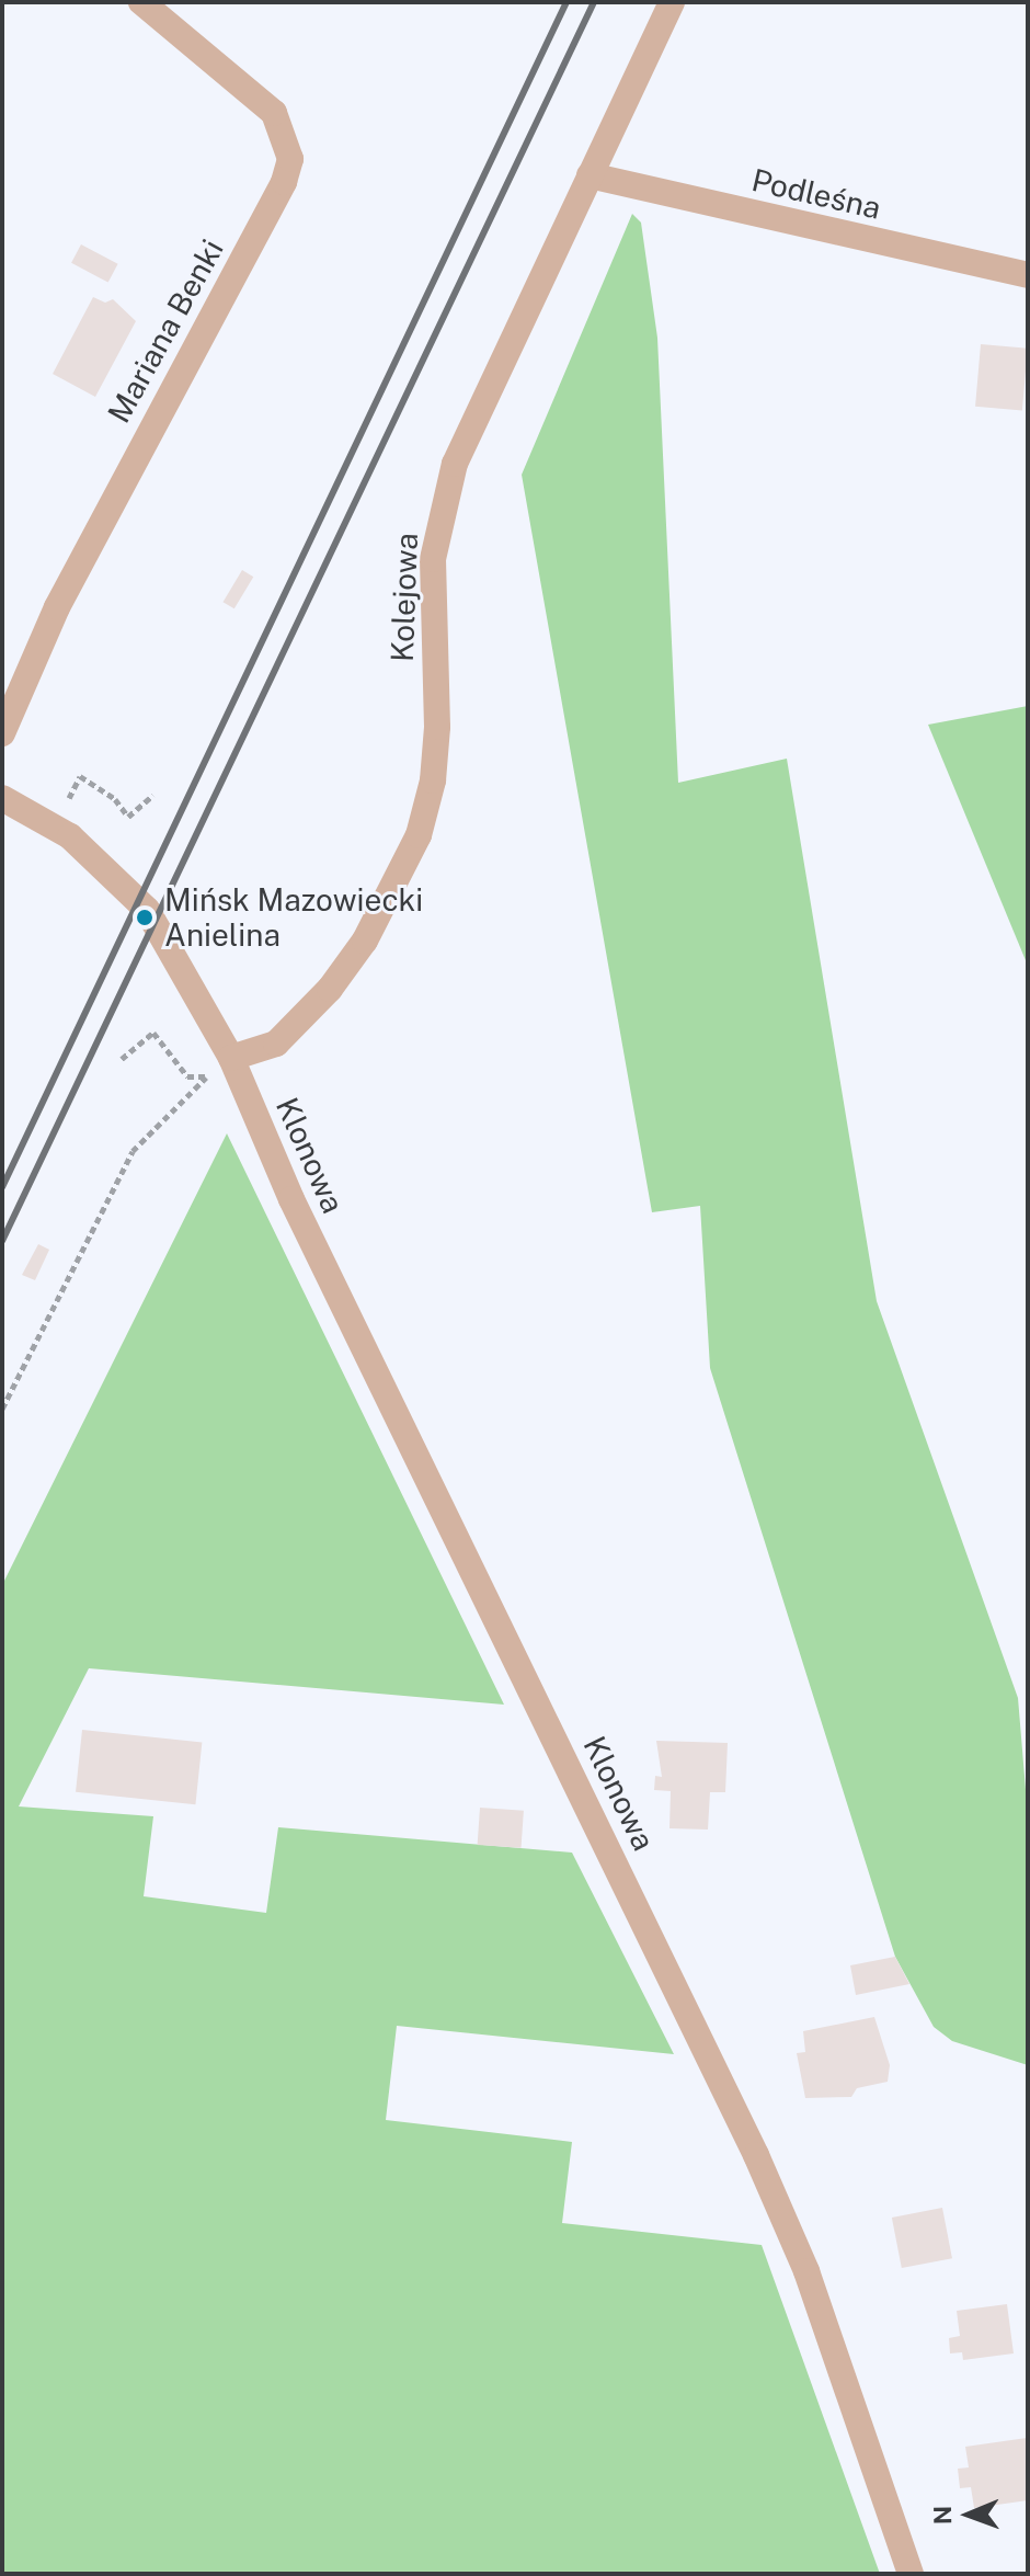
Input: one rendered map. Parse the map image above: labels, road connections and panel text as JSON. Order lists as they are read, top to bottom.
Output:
{
  "streets": {
    "street": [
      "Podleśna",
      "Mariana Benki",
      "Kolejowa",
      "Klonowa"
    ]
  },
  "crossings": [
    ["Podleśna", "Kolejowa"],
    ["Kolejowa", "Klonowa"]
  ],
  "places": ["Mińsk Mazowiecki Anielina"],
  "north": "left"
}
